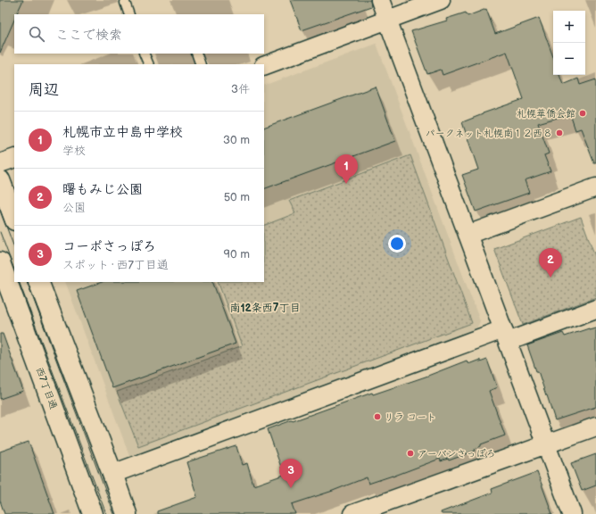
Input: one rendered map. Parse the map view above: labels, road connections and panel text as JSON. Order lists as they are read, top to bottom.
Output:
{
  "streets": {
    "street": ["西7丁目通"]
  },
  "districts": ["南12条西7丁目"],
  "places": [
    "札幌華僑会館",
    "パークネット札幌南１２西８",
    "リラ コート",
    "アーバンさっぽろ"
  ],
  "page": {
    "map_buttons": ["+", "−"],
    "search": "ここで検索",
    "heading": ["周辺", "3件"],
    "list": [
      {
        "mark": "1",
        "name": "札幌市立中島中学校",
        "note": "学校",
        "value": "30 m"
      },
      {
        "mark": "2",
        "name": "曙もみじ公園",
        "note": "公園",
        "value": "50 m"
      },
      {
        "mark": "3",
        "name": "コーポさっぽろ",
        "note": "スポット · 西7丁目通",
        "value": "90 m"
      }
    ],
    "pins": ["1", "2", "3"]
  }
}
